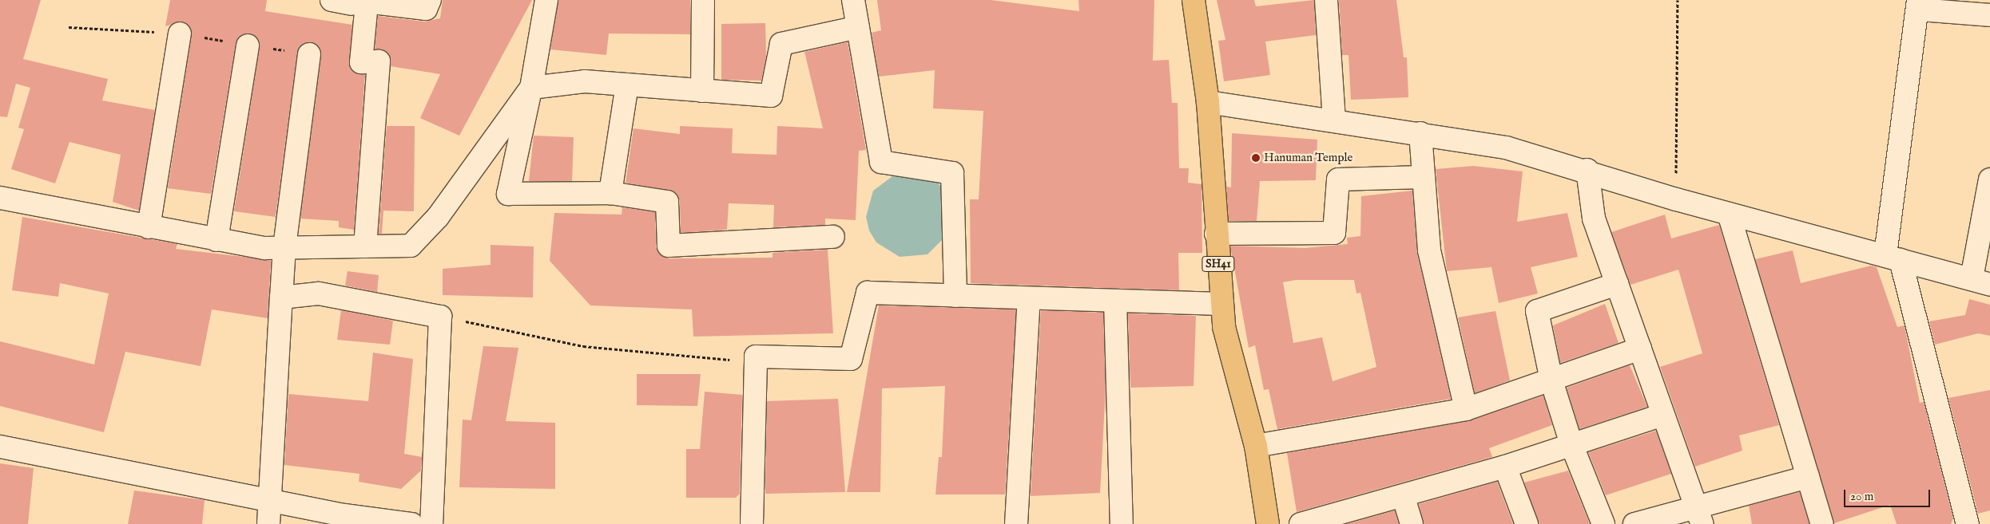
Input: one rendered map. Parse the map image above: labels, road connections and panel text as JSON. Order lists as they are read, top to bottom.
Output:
{
  "streets": {
    "main road": ["SH41"]
  },
  "places": ["Hanuman Temple"],
  "scale_bar": "20 m"
}
